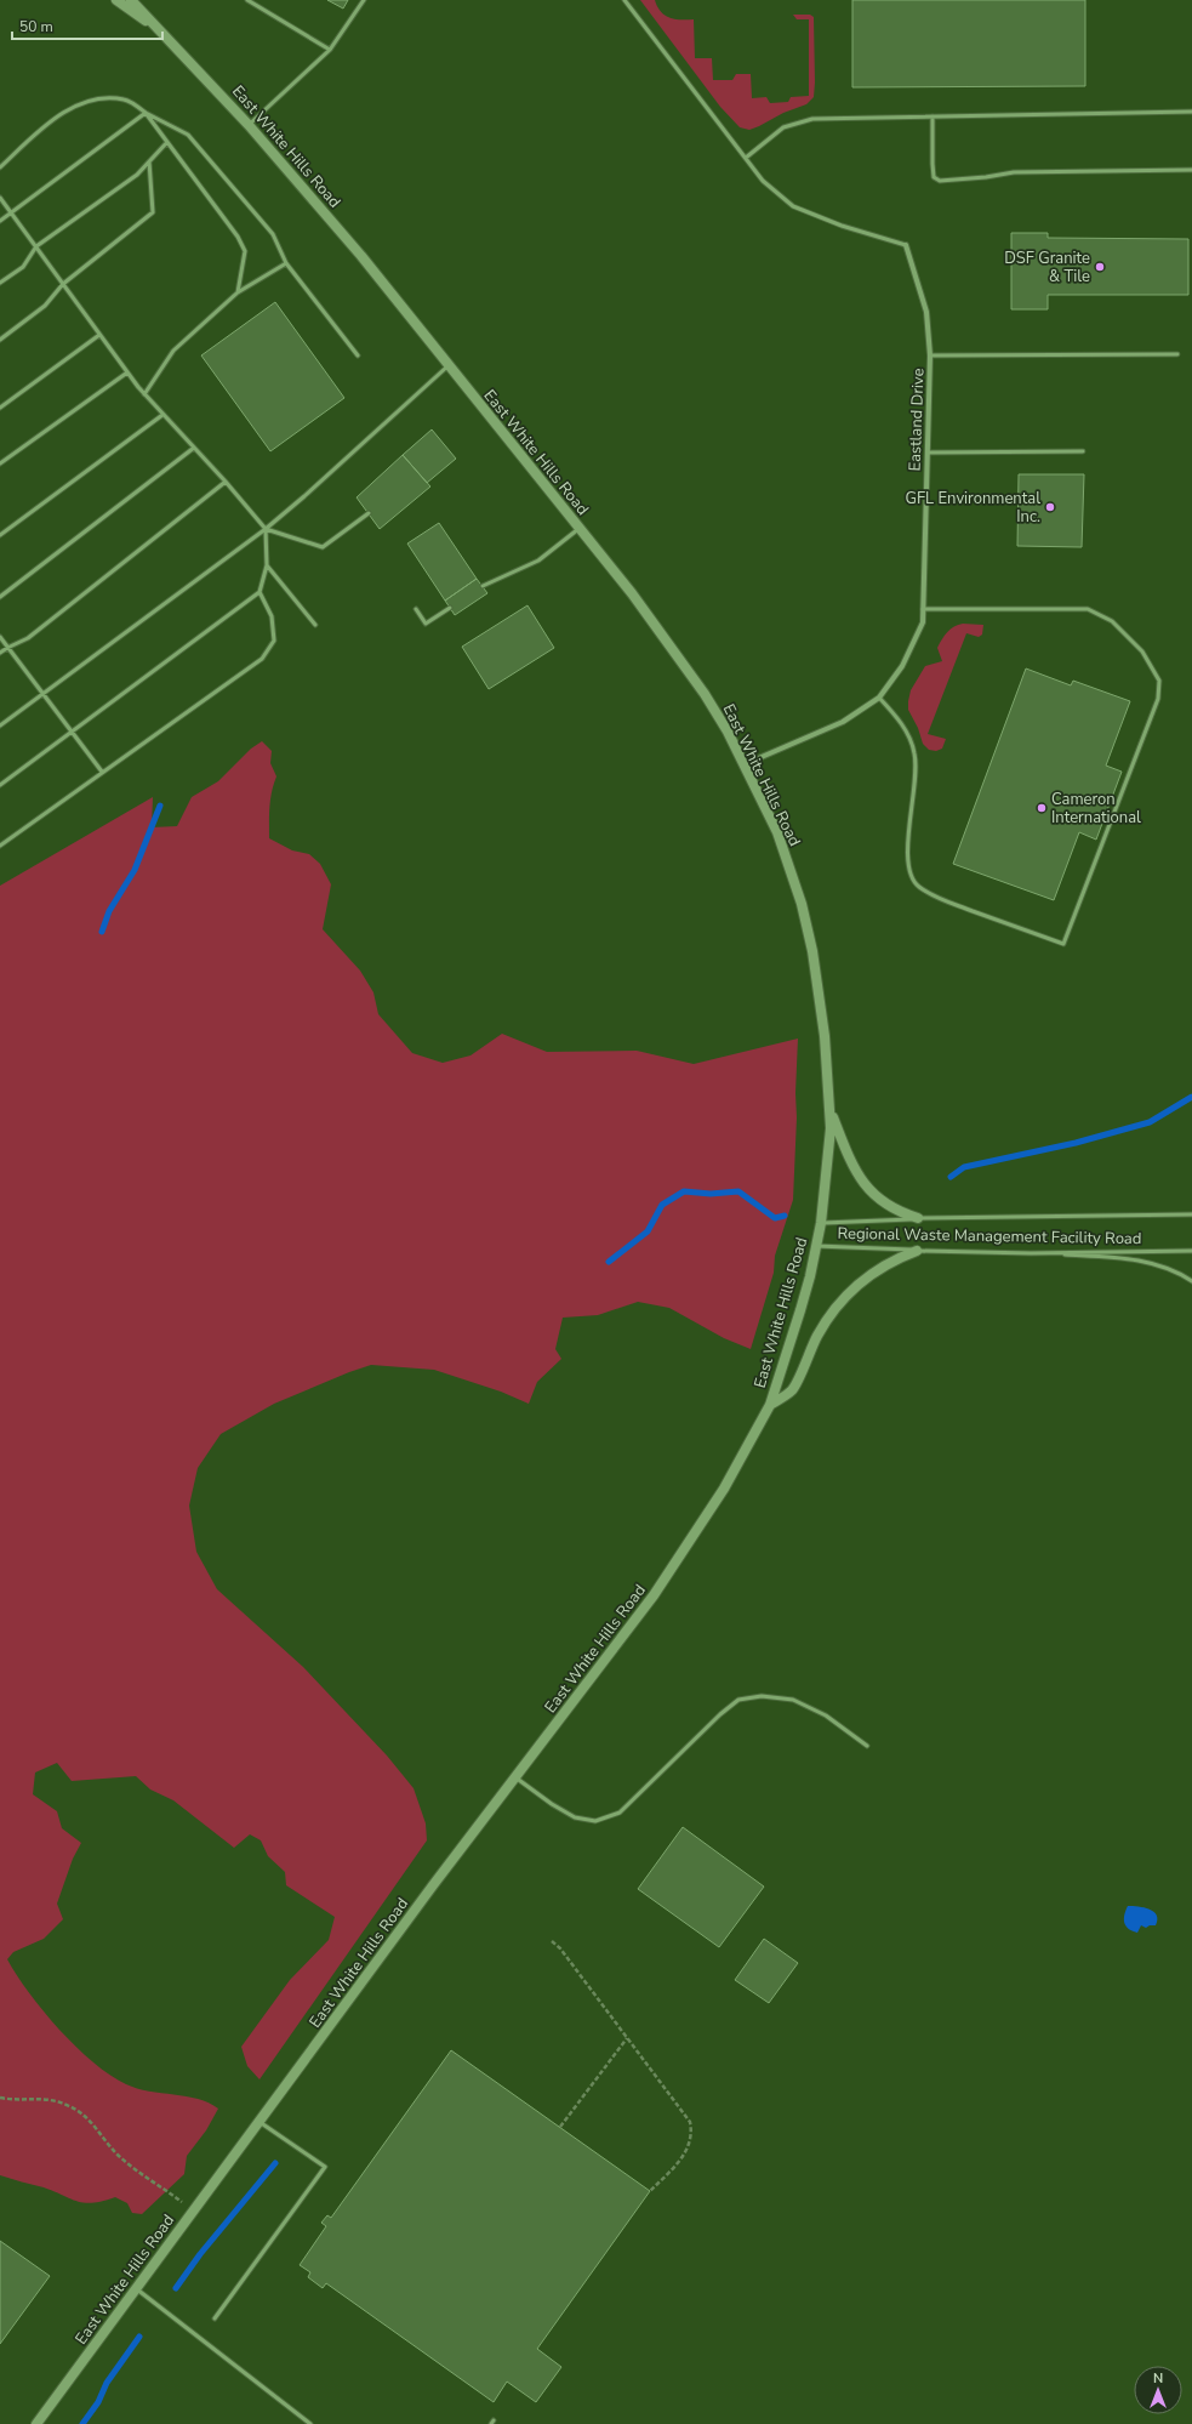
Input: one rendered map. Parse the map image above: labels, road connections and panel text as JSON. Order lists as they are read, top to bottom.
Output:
{
  "streets": {
    "main road": ["East White Hills Road"],
    "street": ["Eastland Drive"],
    "lane": ["Regional Waste Management Facility Road"]
  },
  "crossings": [
    ["East White Hills Road", "Eastland Drive"],
    ["East White Hills Road", "Regional Waste Management Facility Road"]
  ],
  "places": ["DSF Granite & Tile", "GFL Environmental Inc.", "Cameron International"],
  "scale_bar": "50 m",
  "north": "top"
}
